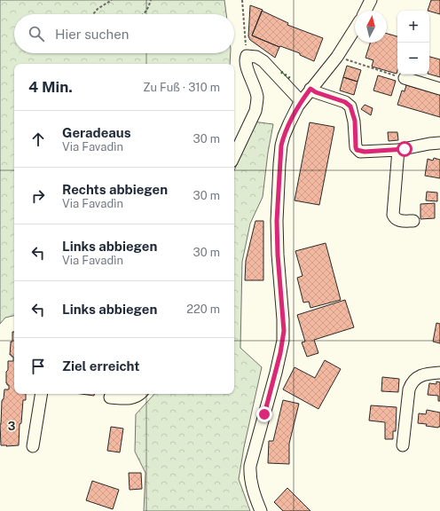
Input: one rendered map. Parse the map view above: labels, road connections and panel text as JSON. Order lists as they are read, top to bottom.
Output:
{
  "north": "top",
  "page": {
    "map_buttons": ["+", "−"],
    "search": "Hier suchen",
    "heading": ["4 Min.", "Zu Fuß · 310 m"],
    "list": [
      ["Geradeaus", "Via Favadìn", "30 m"],
      ["Rechts abbiegen", "Via Favadìn", "30 m"],
      ["Links abbiegen", "Via Favadìn", "30 m"],
      ["Links abbiegen", "220 m"],
      "Ziel erreicht"
    ]
  },
  "grid": {
    "rows": ["3"]
  }
}
